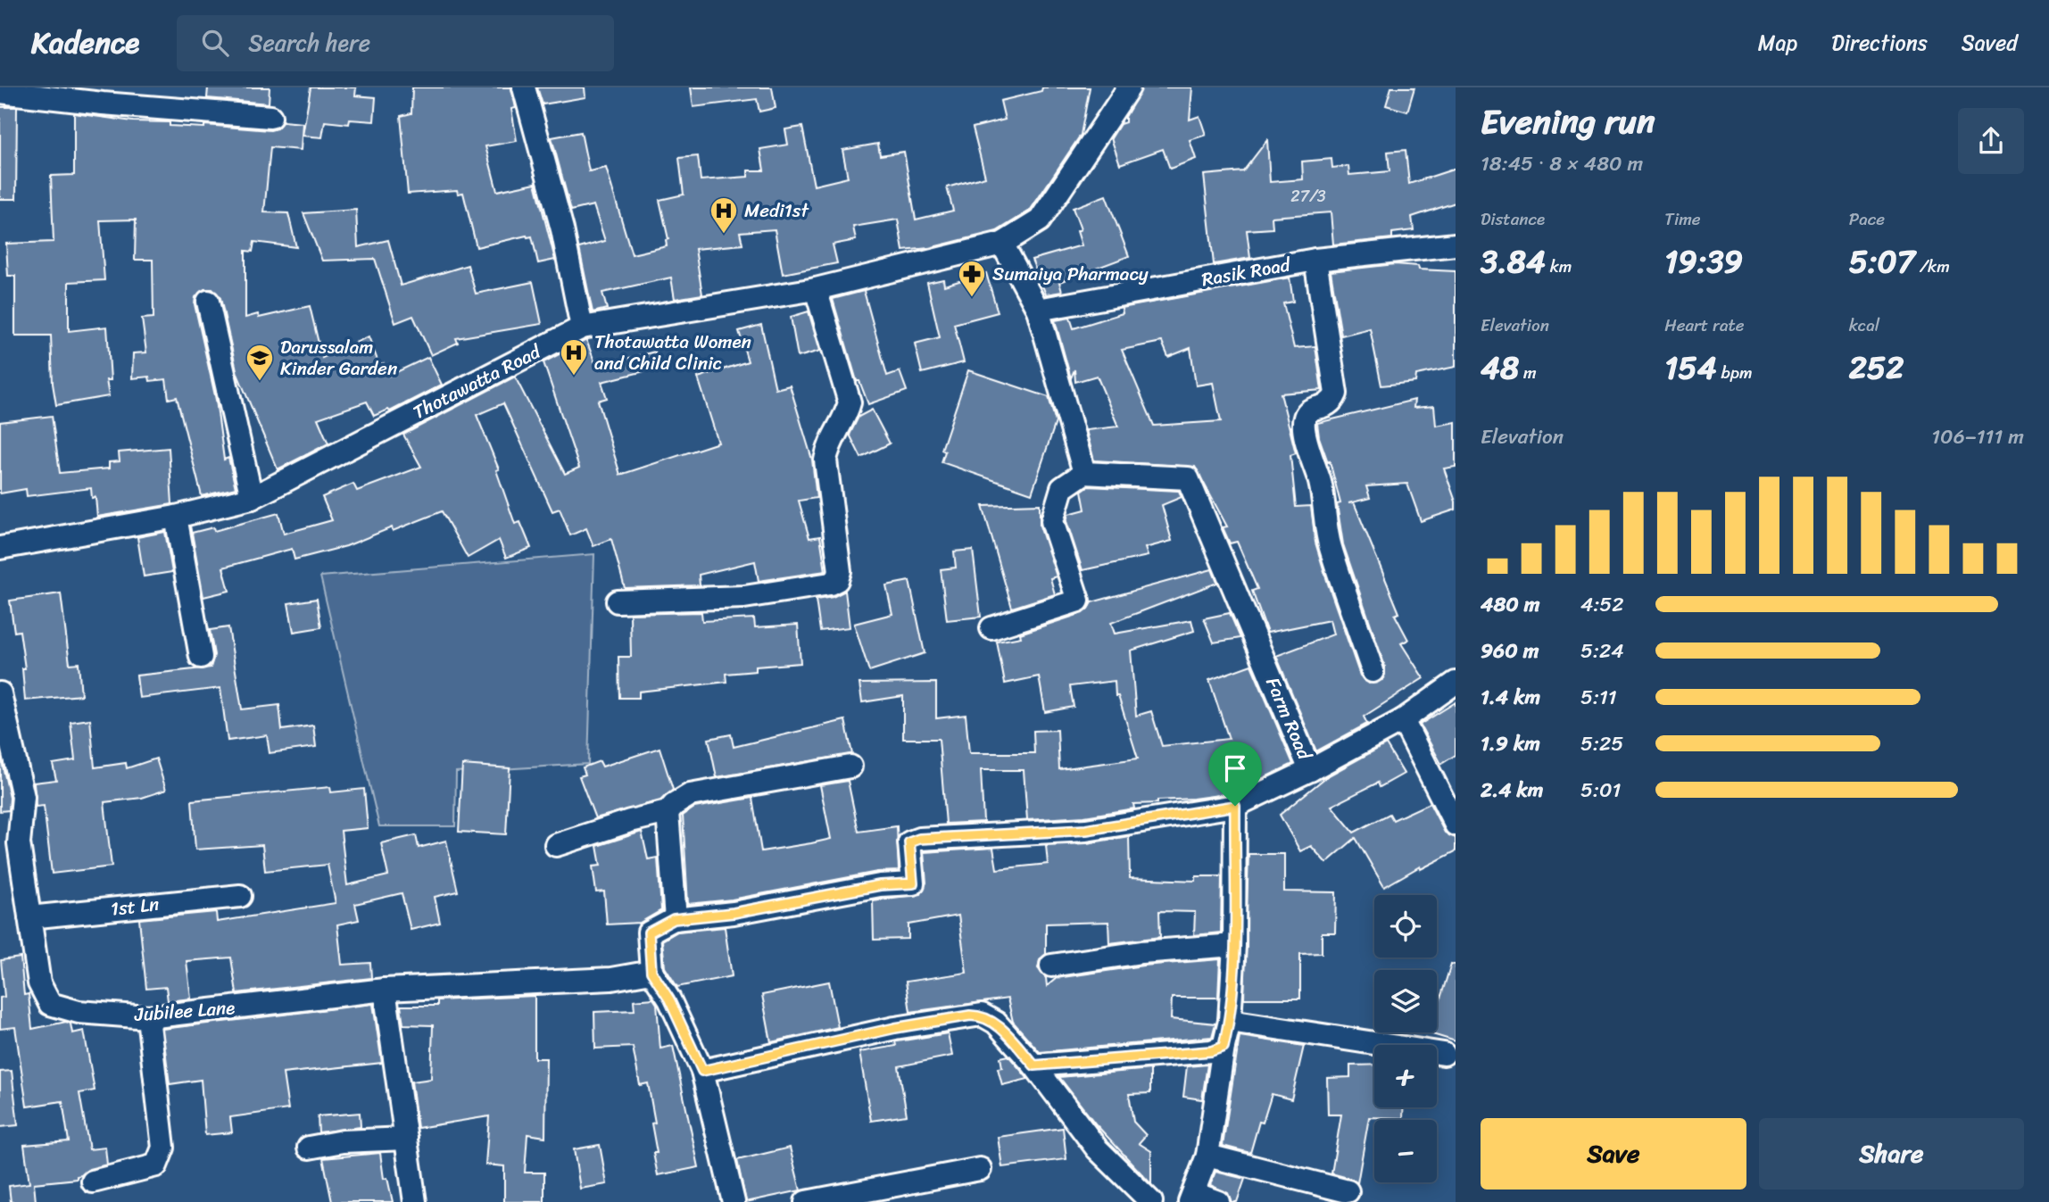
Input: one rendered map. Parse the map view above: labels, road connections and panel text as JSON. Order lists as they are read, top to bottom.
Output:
{
  "streets": {
    "street": [
      "Rasik Road",
      "Thotawatta Road",
      "Farm Road",
      "1st Ln",
      "Jubilee Lane"
    ]
  },
  "crossings": [
    ["1st Ln", "Jubilee Lane"]
  ],
  "places": {
    "hospital": ["Medi1st", "Thotawatta Women and Child Clinic"],
    "pharmacy": ["Sumaiya Pharmacy"],
    "school or university": ["Darussalam Kinder Garden"]
  },
  "house_numbers": ["27/3"],
  "page": {
    "header": "Kadence",
    "search": "Search here",
    "nav": ["Map", "Directions", "Saved"],
    "heading": ["Evening run", "18:45 · 8 × 480 m"],
    "stats": [
      ["Distance", "3.84 km"],
      ["Time", "19:39"],
      ["Pace", "5:07 /km"],
      ["Elevation", "48 m"],
      ["Heart rate", "154 bpm"],
      ["kcal", "252"]
    ],
    "chart": ["Elevation", "106–111 m"],
    "list": [
      {
        "name": "480 m",
        "note": "4:52"
      },
      {
        "name": "960 m",
        "note": "5:24"
      },
      {
        "name": "1.4 km",
        "note": "5:11"
      },
      {
        "name": "1.9 km",
        "note": "5:25"
      },
      {
        "name": "2.4 km",
        "note": "5:01"
      }
    ],
    "map_buttons": ["+", "−"],
    "buttons": ["Save", "Share"]
  }
}
